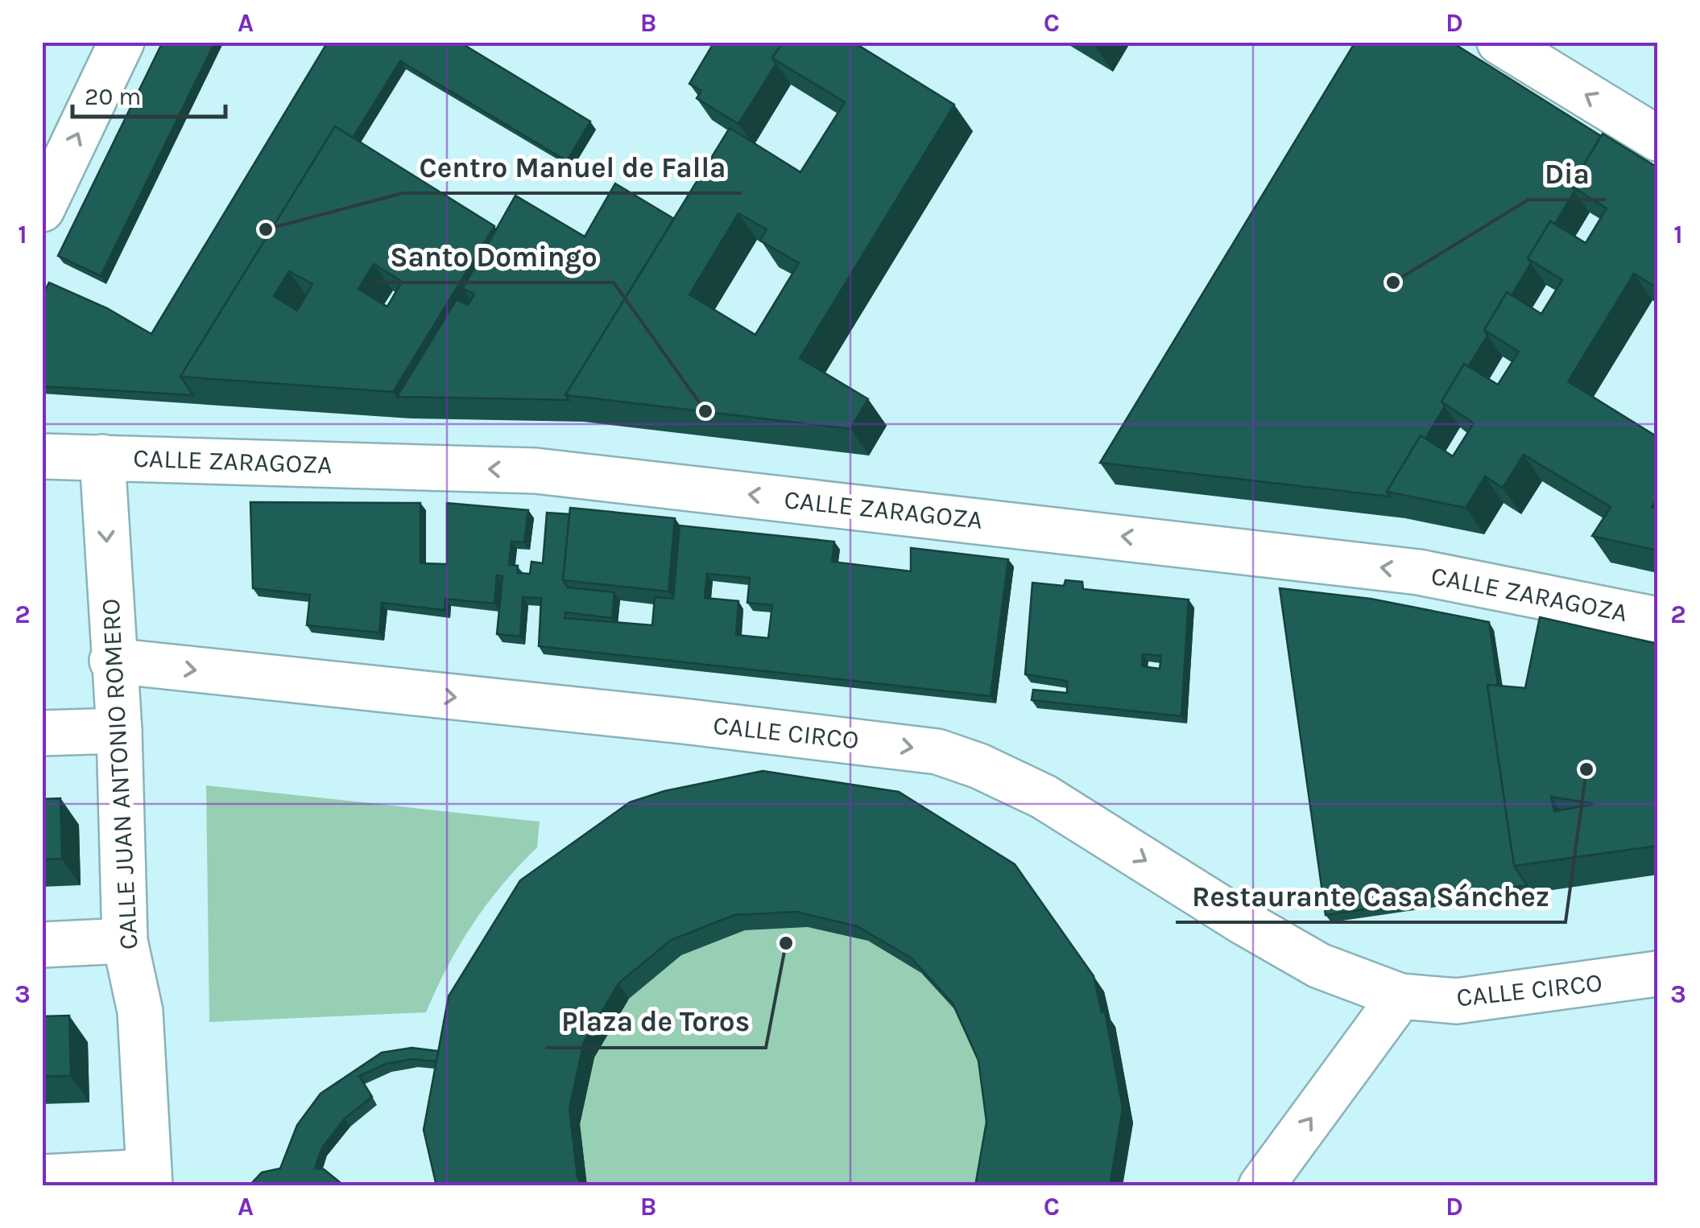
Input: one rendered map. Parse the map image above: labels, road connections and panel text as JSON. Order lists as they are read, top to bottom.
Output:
{
  "streets": {
    "street": ["CALLE ZARAGOZA", "CALLE CIRCO", "CALLE JUAN ANTONIO ROMERO"]
  },
  "crossings": [
    ["CALLE ZARAGOZA", "CALLE JUAN ANTONIO ROMERO"],
    ["CALLE CIRCO", "CALLE JUAN ANTONIO ROMERO"]
  ],
  "one_way": ["CALLE ZARAGOZA", "CALLE CIRCO"],
  "places": [
    "Centro Manuel de Falla",
    "Dia",
    "Santo Domingo",
    "Restaurante Casa Sánchez",
    "Plaza de Toros"
  ],
  "scale_bar": "20 m",
  "grid": {
    "columns": [
      "A",
      "B",
      "C",
      "D"
    ],
    "rows": ["1", "2", "3"]
  }
}
